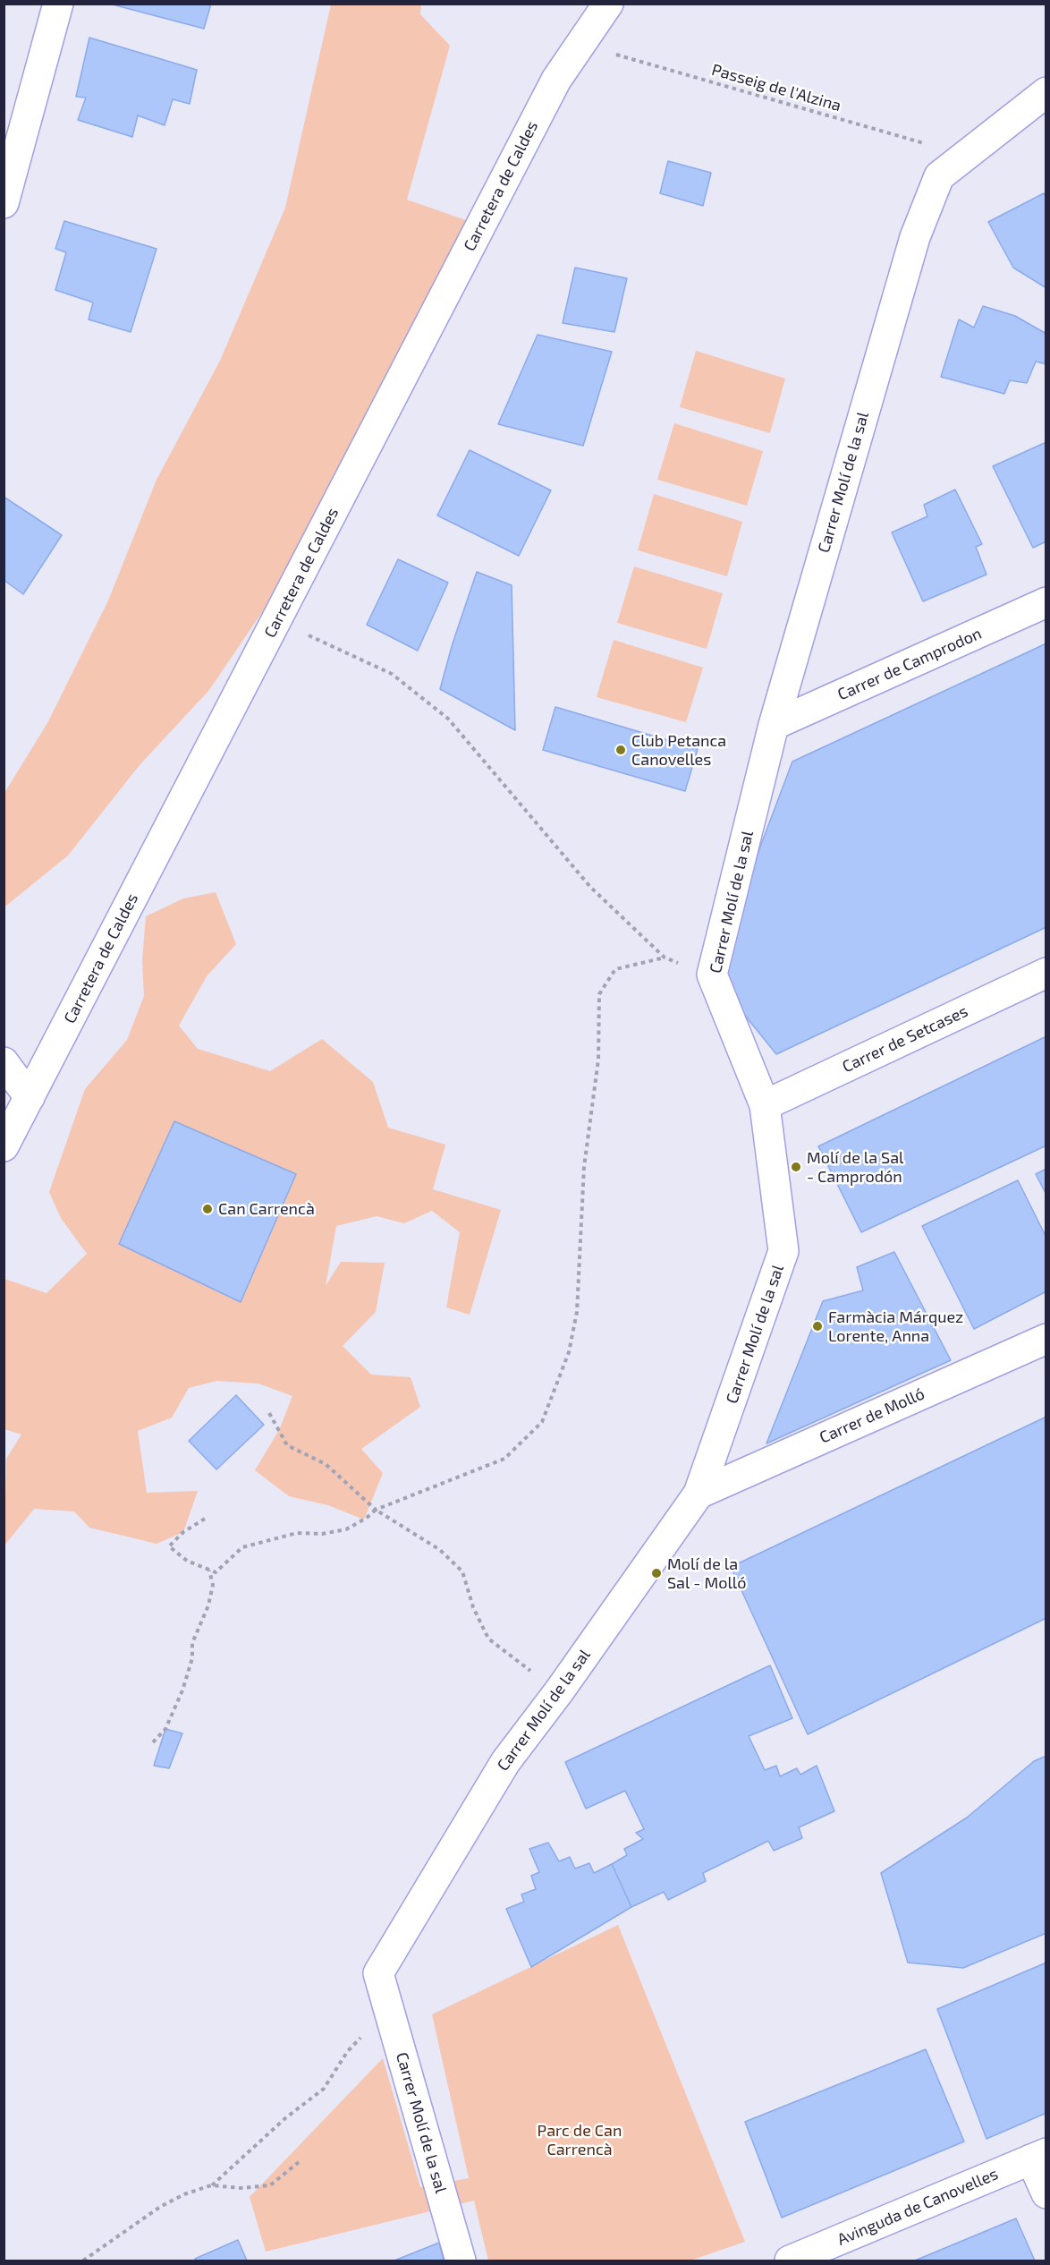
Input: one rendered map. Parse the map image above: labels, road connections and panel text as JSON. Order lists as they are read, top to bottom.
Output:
{
  "streets": {
    "street": [
      "Carretera de Caldes",
      "Carrer Molí de la sal",
      "Carrer de Camprodon",
      "Carrer de Setcases",
      "Carrer de Molló",
      "Avinguda de Canovelles"
    ],
    "path": ["Passeig de l'Alzina"]
  },
  "crossings": [
    ["Passeig de l'Alzina", "Carretera de Caldes"],
    ["Passeig de l'Alzina", "Carrer Molí de la sal"],
    ["Carrer Molí de la sal", "Carrer de Camprodon"],
    ["Carrer Molí de la sal", "Carrer de Setcases"],
    ["Carrer Molí de la sal", "Carrer de Molló"]
  ],
  "parks": ["Parc de Can Carrencà"],
  "places": [
    "Club Petanca Canovelles",
    "Molí de la Sal - Camprodón",
    "Can Carrencà",
    "Farmàcia Márquez Lorente, Anna",
    "Molí de la Sal - Molló"
  ]
}
